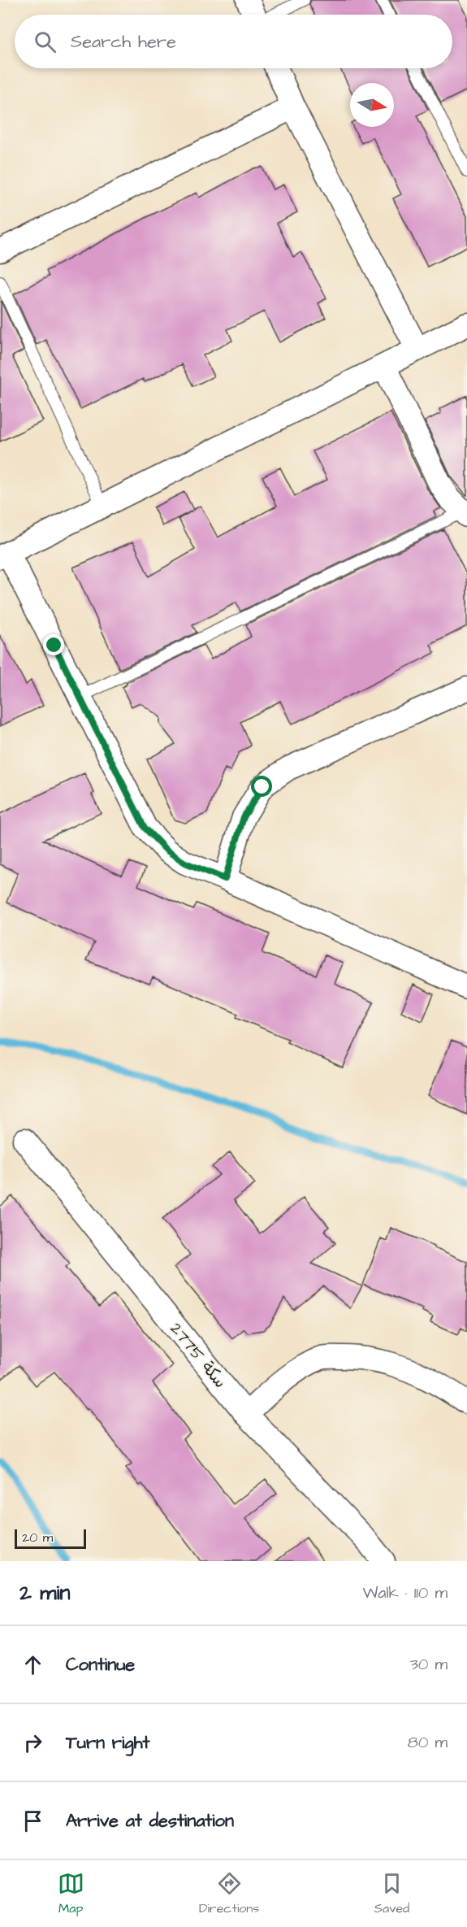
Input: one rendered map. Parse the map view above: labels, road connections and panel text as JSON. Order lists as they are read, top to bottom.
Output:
{
  "streets": {
    "street": ["سكة 2775"]
  },
  "scale_bar": "20 m",
  "north": "right",
  "page": {
    "search": "Search here",
    "scale": "20 m",
    "heading": ["2 min", "Walk · 110 m"],
    "list": [
      ["Continue", "30 m"],
      ["Turn right", "80 m"],
      "Arrive at destination"
    ],
    "nav": ["Map", "Directions", "Saved"]
  }
}
